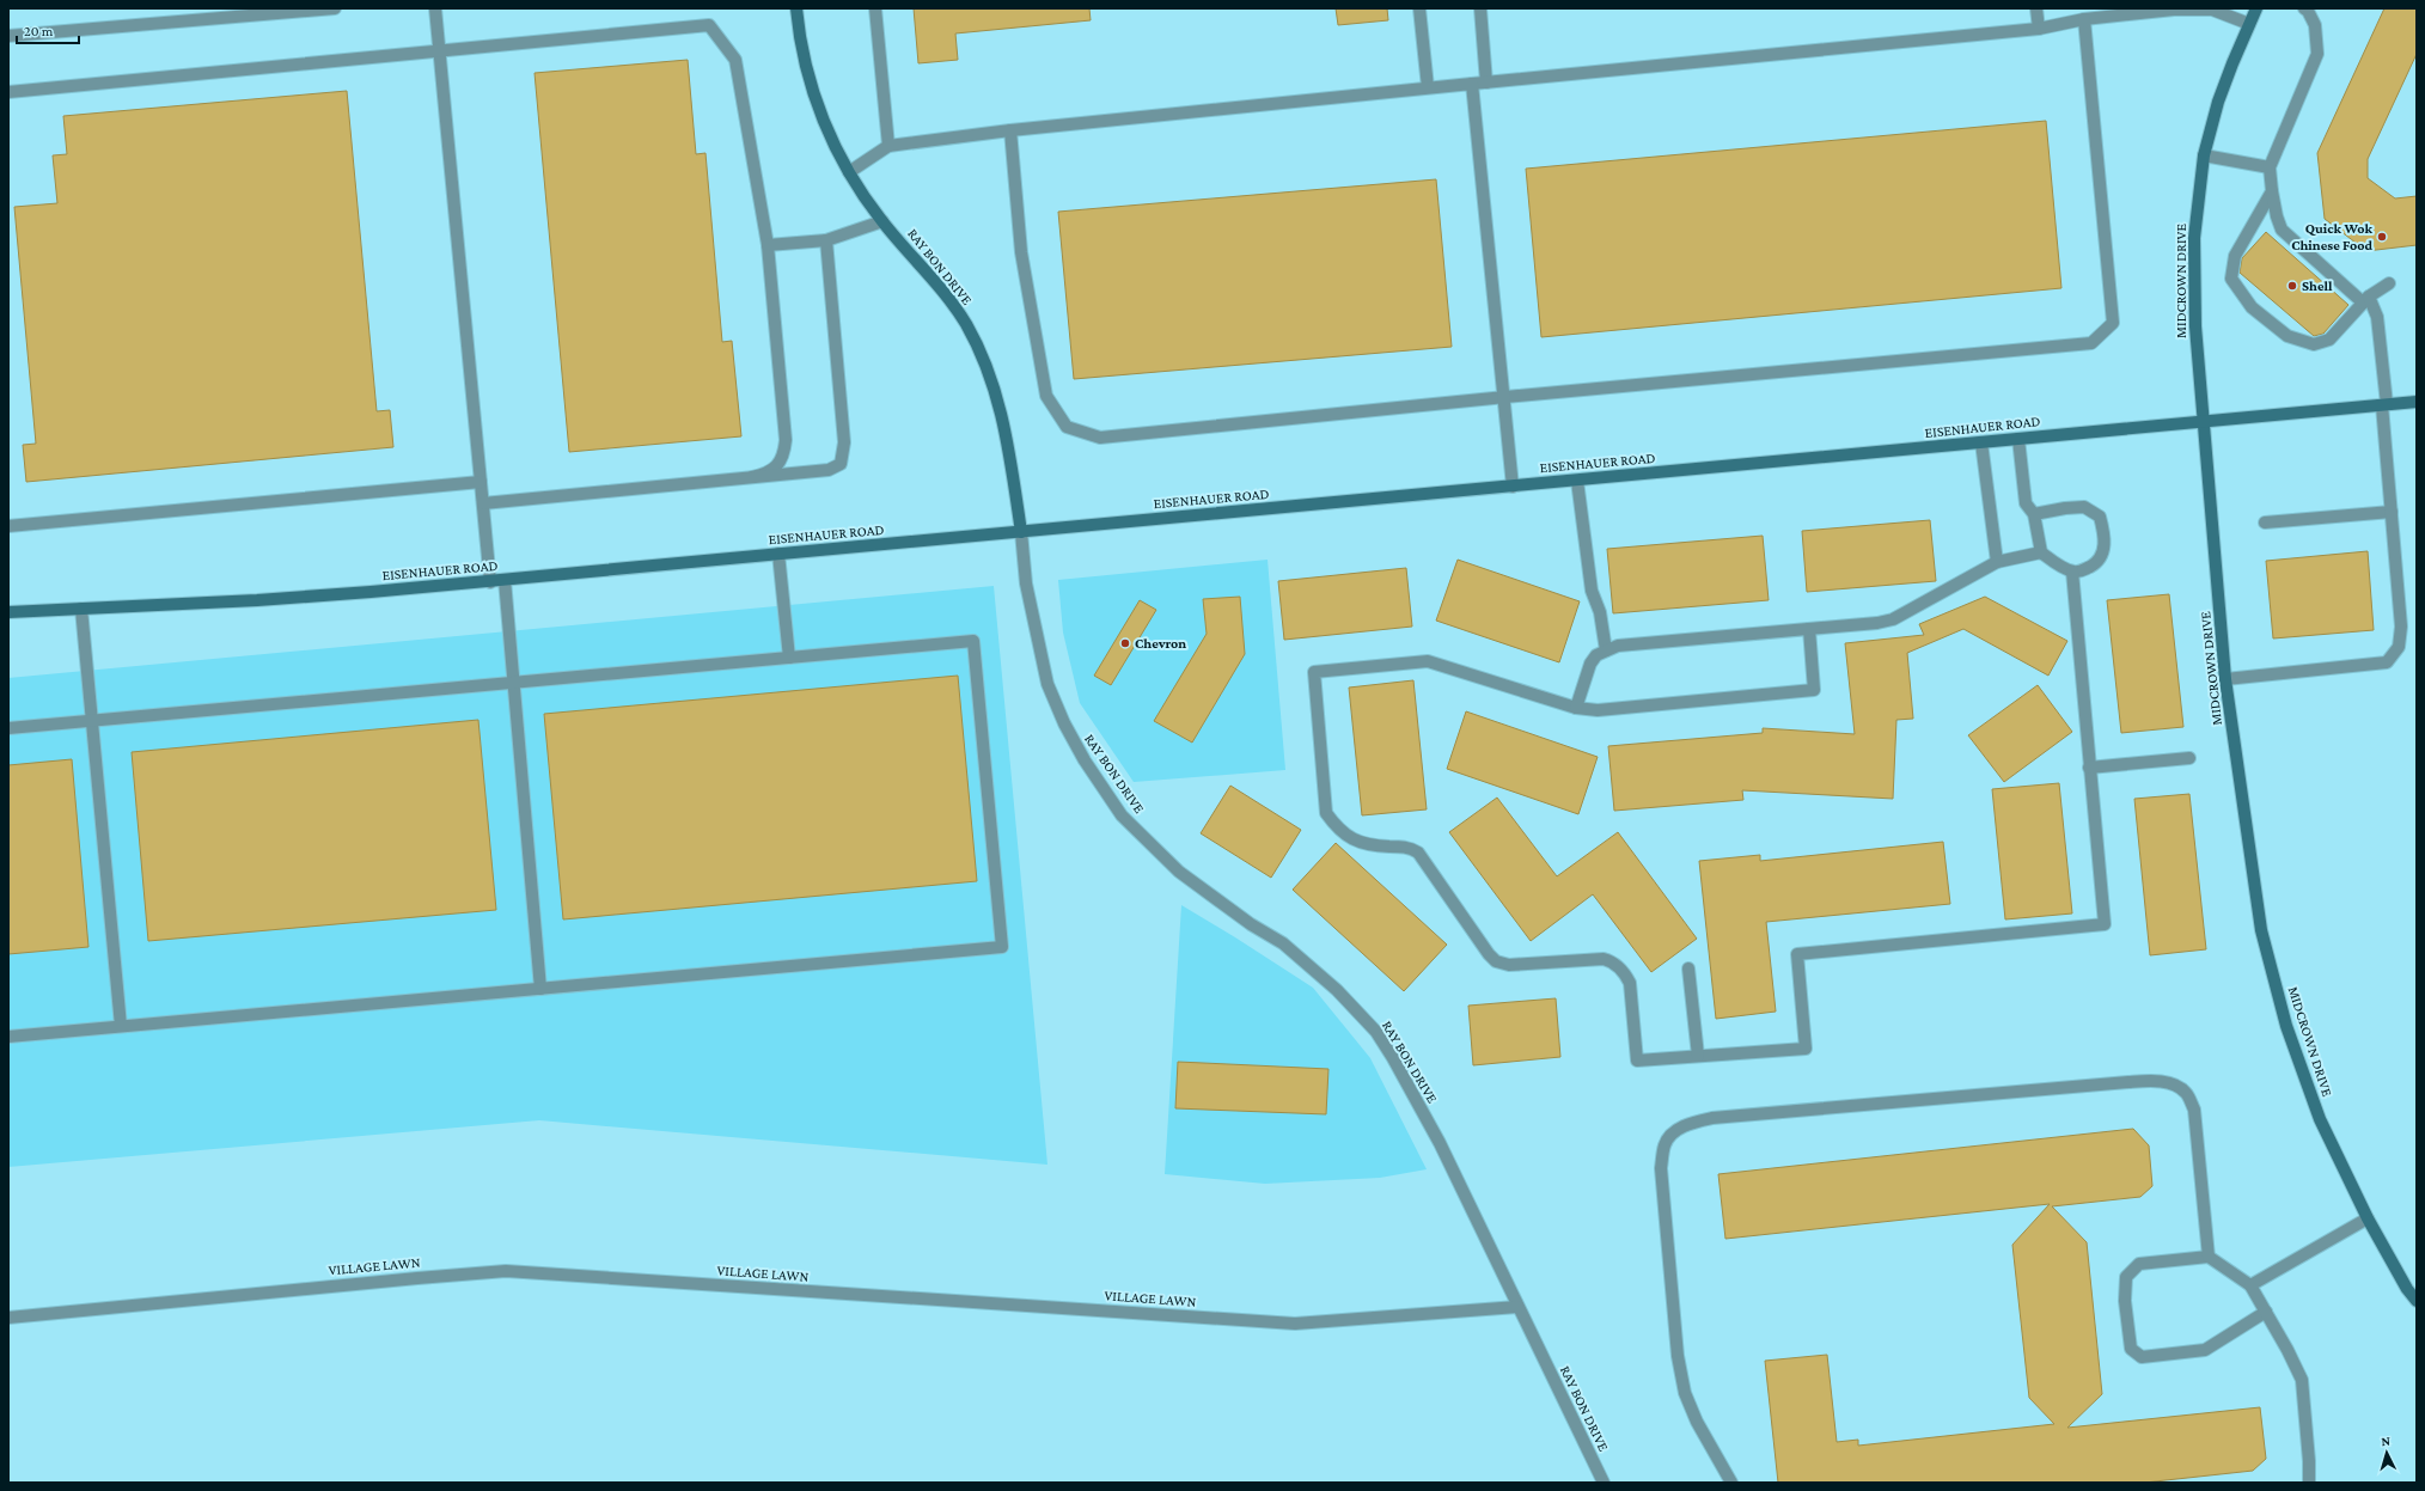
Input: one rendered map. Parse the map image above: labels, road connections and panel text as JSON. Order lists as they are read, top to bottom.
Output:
{
  "streets": {
    "main road": ["RAY BON DRIVE", "MIDCROWN DRIVE", "EISENHAUER ROAD"],
    "street": ["VILLAGE LAWN"]
  },
  "crossings": [
    ["RAY BON DRIVE", "EISENHAUER ROAD"],
    ["RAY BON DRIVE", "VILLAGE LAWN"],
    ["MIDCROWN DRIVE", "EISENHAUER ROAD"]
  ],
  "places": ["Quick Wok Chinese Food", "Shell", "Chevron"],
  "scale_bar": "20 m",
  "north": "top"
}
